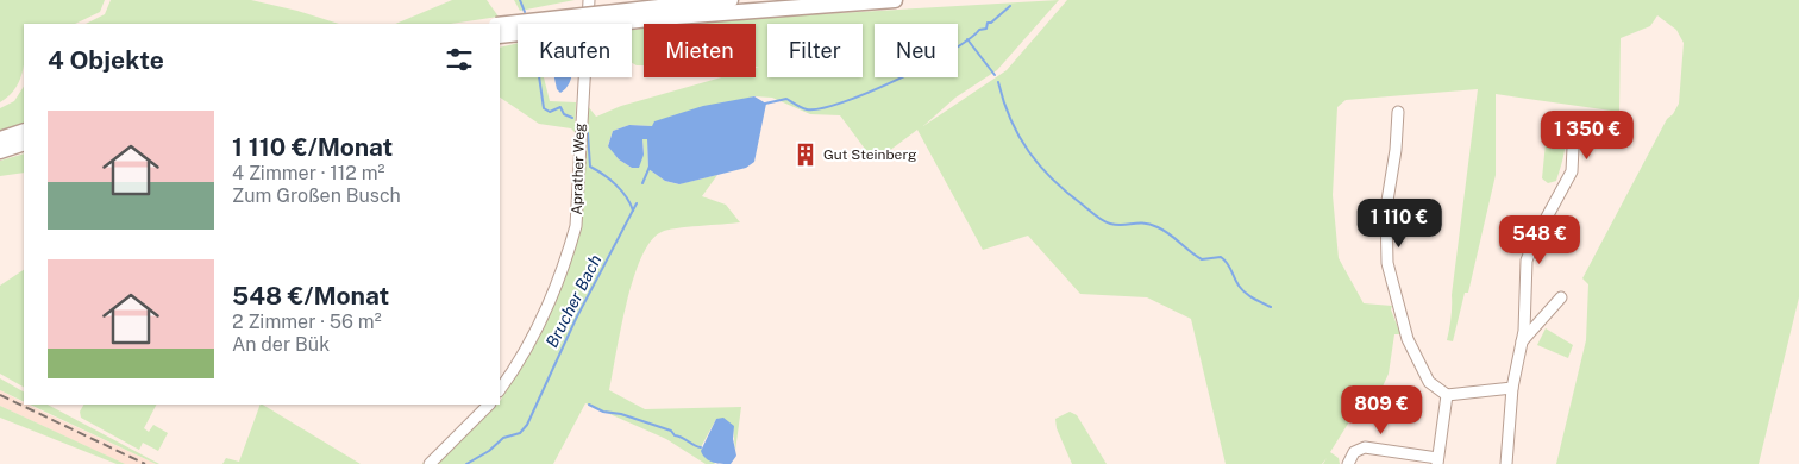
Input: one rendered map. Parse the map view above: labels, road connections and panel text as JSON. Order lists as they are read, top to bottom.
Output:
{
  "streets": {
    "street": ["Aprather Weg"]
  },
  "water": ["Brucher Bach"],
  "places": {
    "building": ["Gut Steinberg"]
  },
  "page": {
    "chip": [
      "Kaufen",
      "Mieten",
      "Filter",
      "Neu"
    ],
    "heading": "4 Objekte",
    "list": [
      {
        "name": "1 110 €/Monat",
        "note": "4 Zimmer · 112 m² · Zum Großen Busch"
      },
      {
        "name": "548 €/Monat",
        "note": "2 Zimmer · 56 m² · An der Bük"
      }
    ],
    "price": [
      "1 350 €",
      "1 110 €",
      "548 €",
      "809 €"
    ]
  }
}
